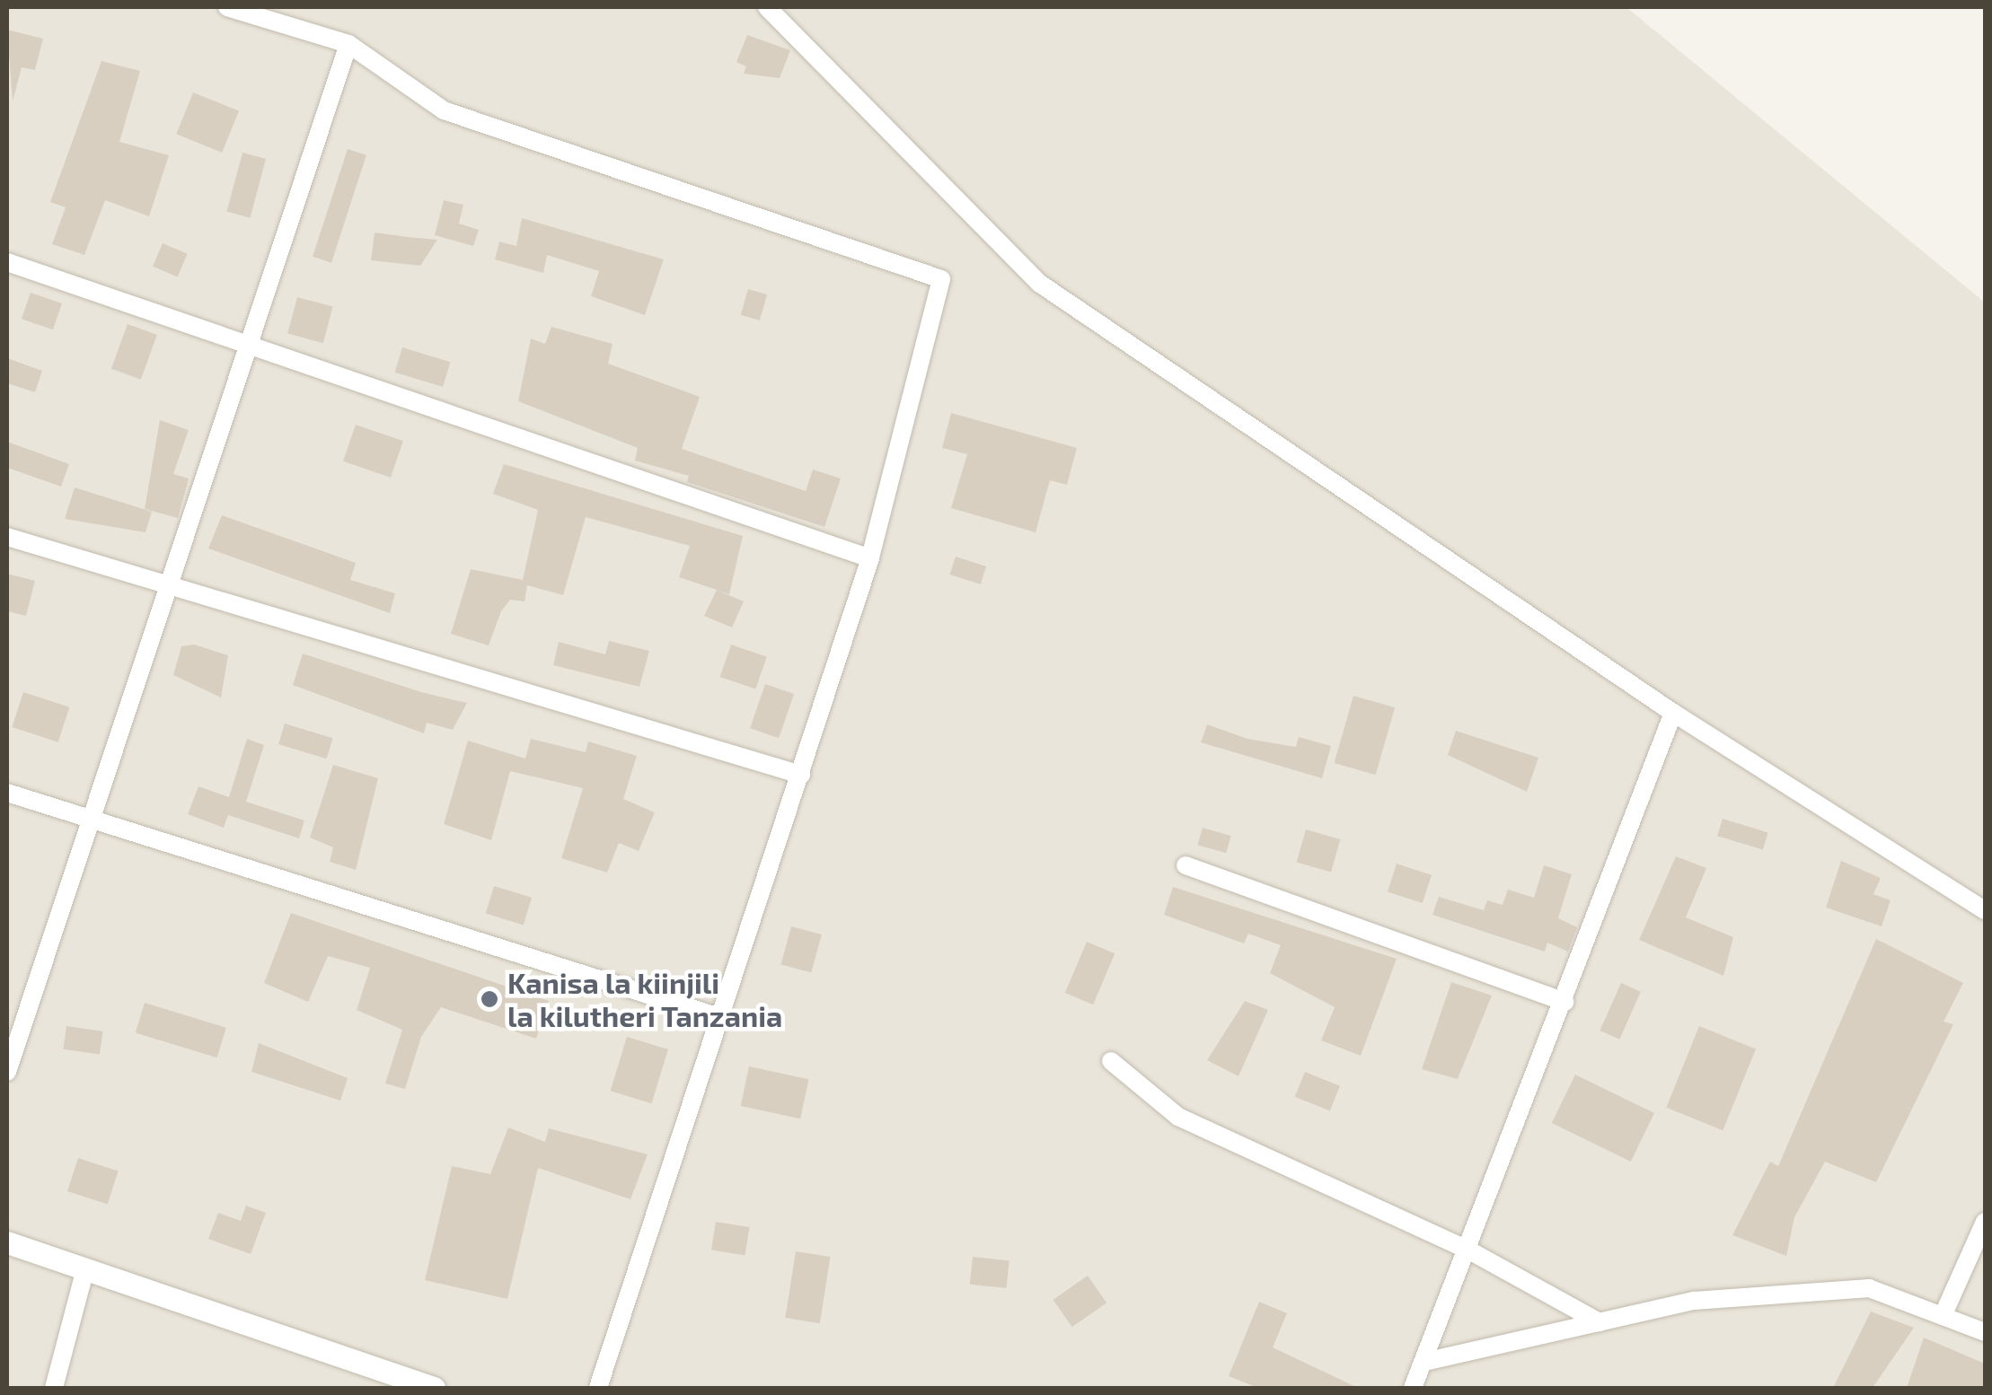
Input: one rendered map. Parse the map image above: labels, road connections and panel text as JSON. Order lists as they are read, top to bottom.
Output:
{
  "places": ["Kanisa la kiinjili la kilutheri Tanzania"]
}
